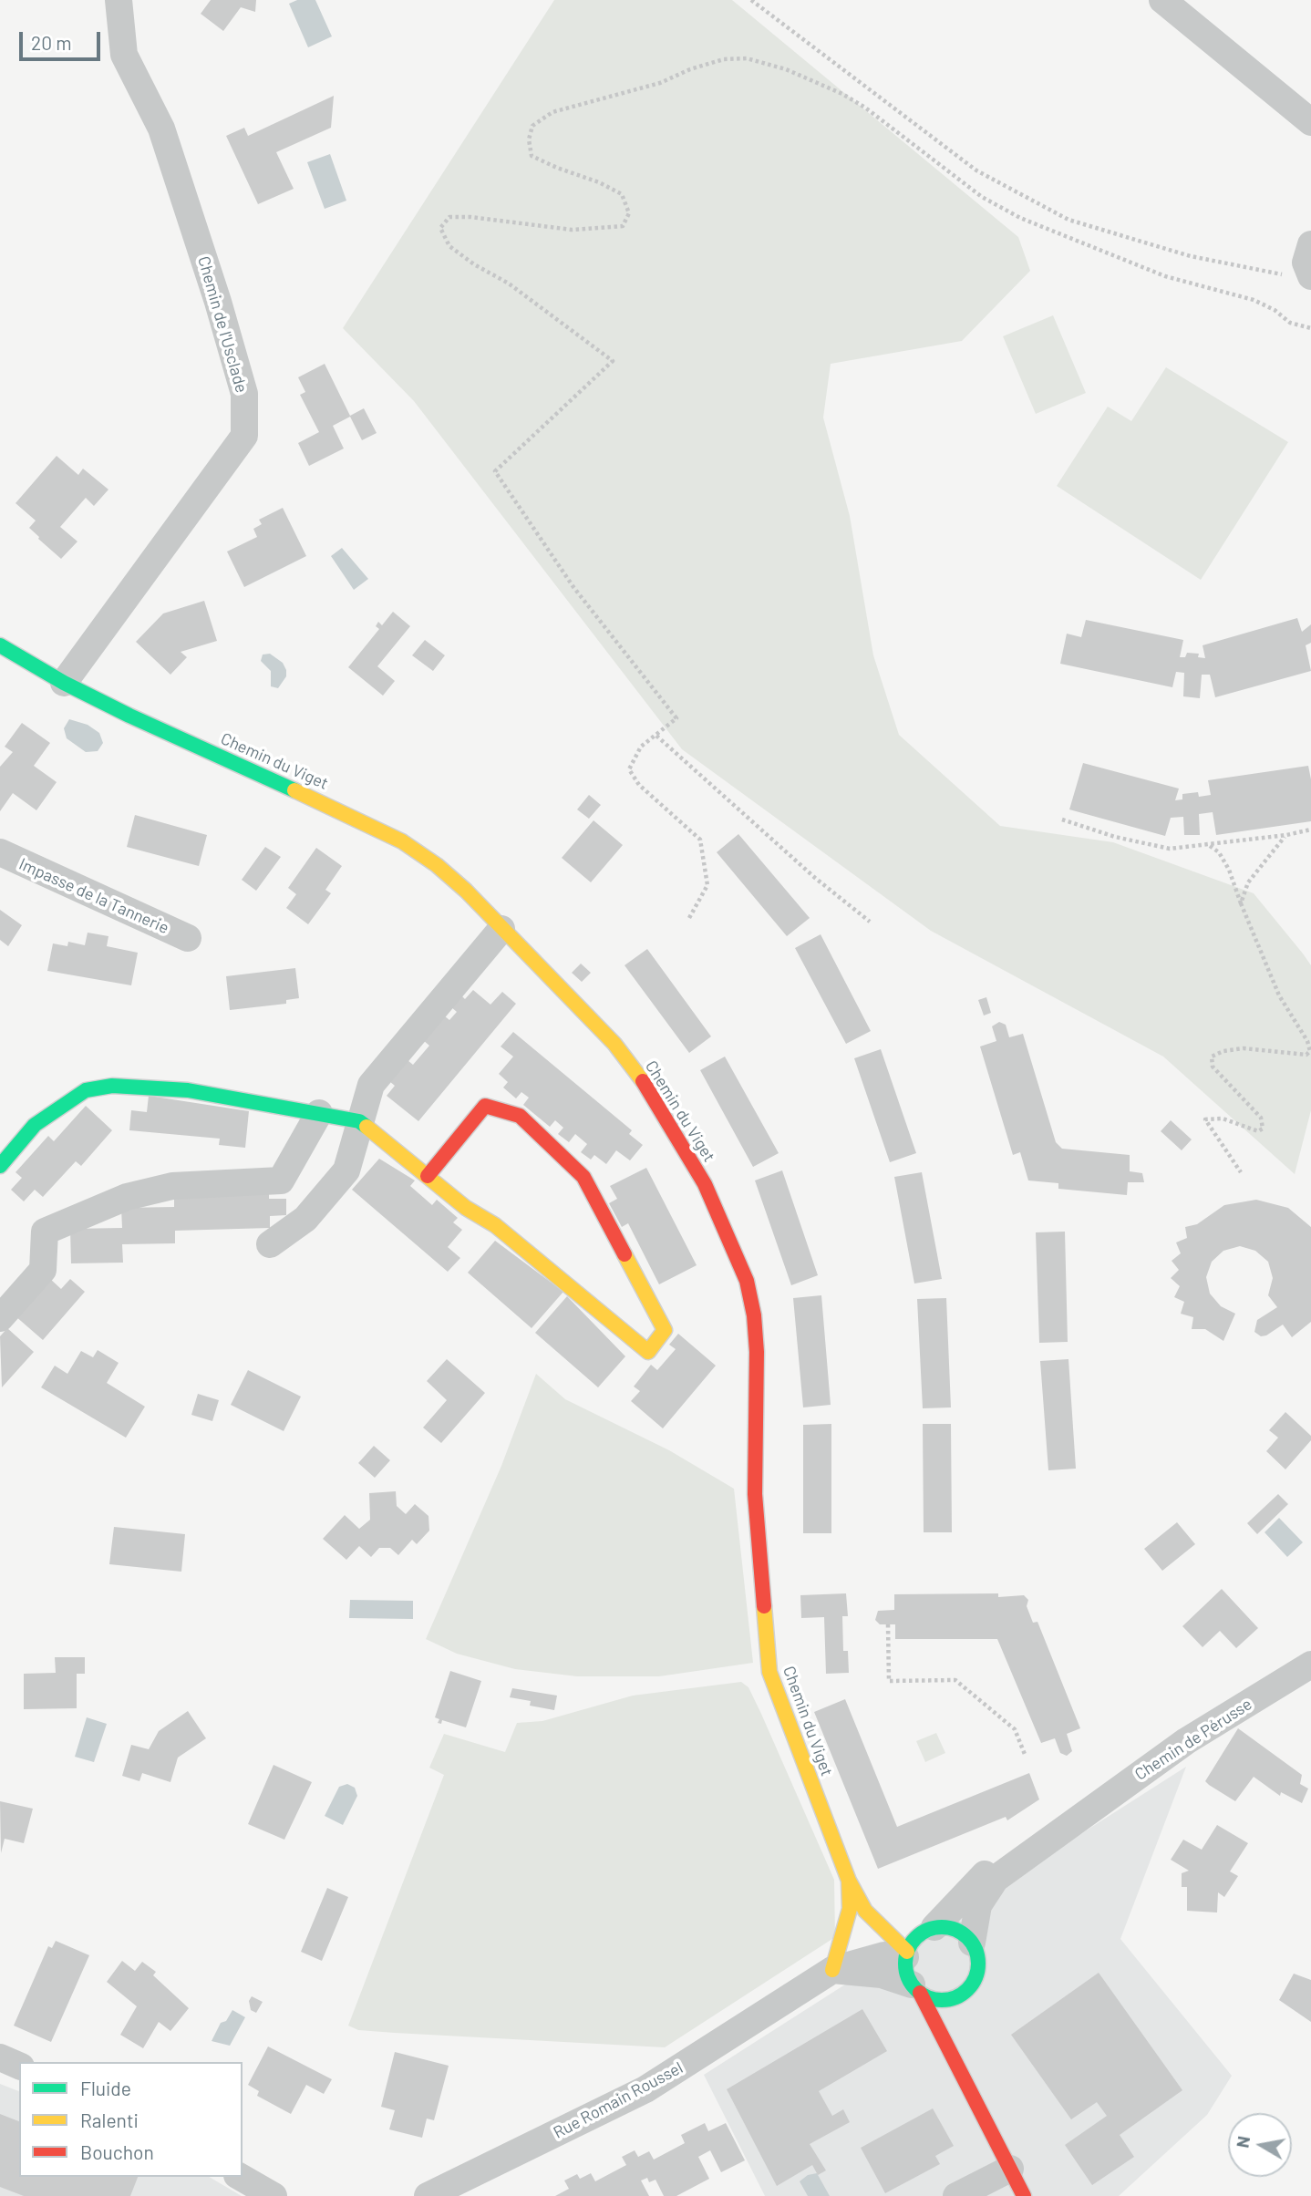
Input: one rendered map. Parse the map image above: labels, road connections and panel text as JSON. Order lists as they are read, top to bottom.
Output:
{
  "streets": {
    "street": [
      "Chemin de l'Usclade",
      "Chemin du Viget",
      "Impasse de la Tannerie",
      "Chemin de Pérusse",
      "Rue Romain Roussel"
    ]
  },
  "crossings": [
    ["Chemin de l'Usclade", "Chemin du Viget"],
    ["Chemin de Pérusse", "Rue Romain Roussel"]
  ],
  "legend": ["Fluide", "Ralenti", "Bouchon"],
  "scale_bar": "20 m",
  "north": "left"
}
